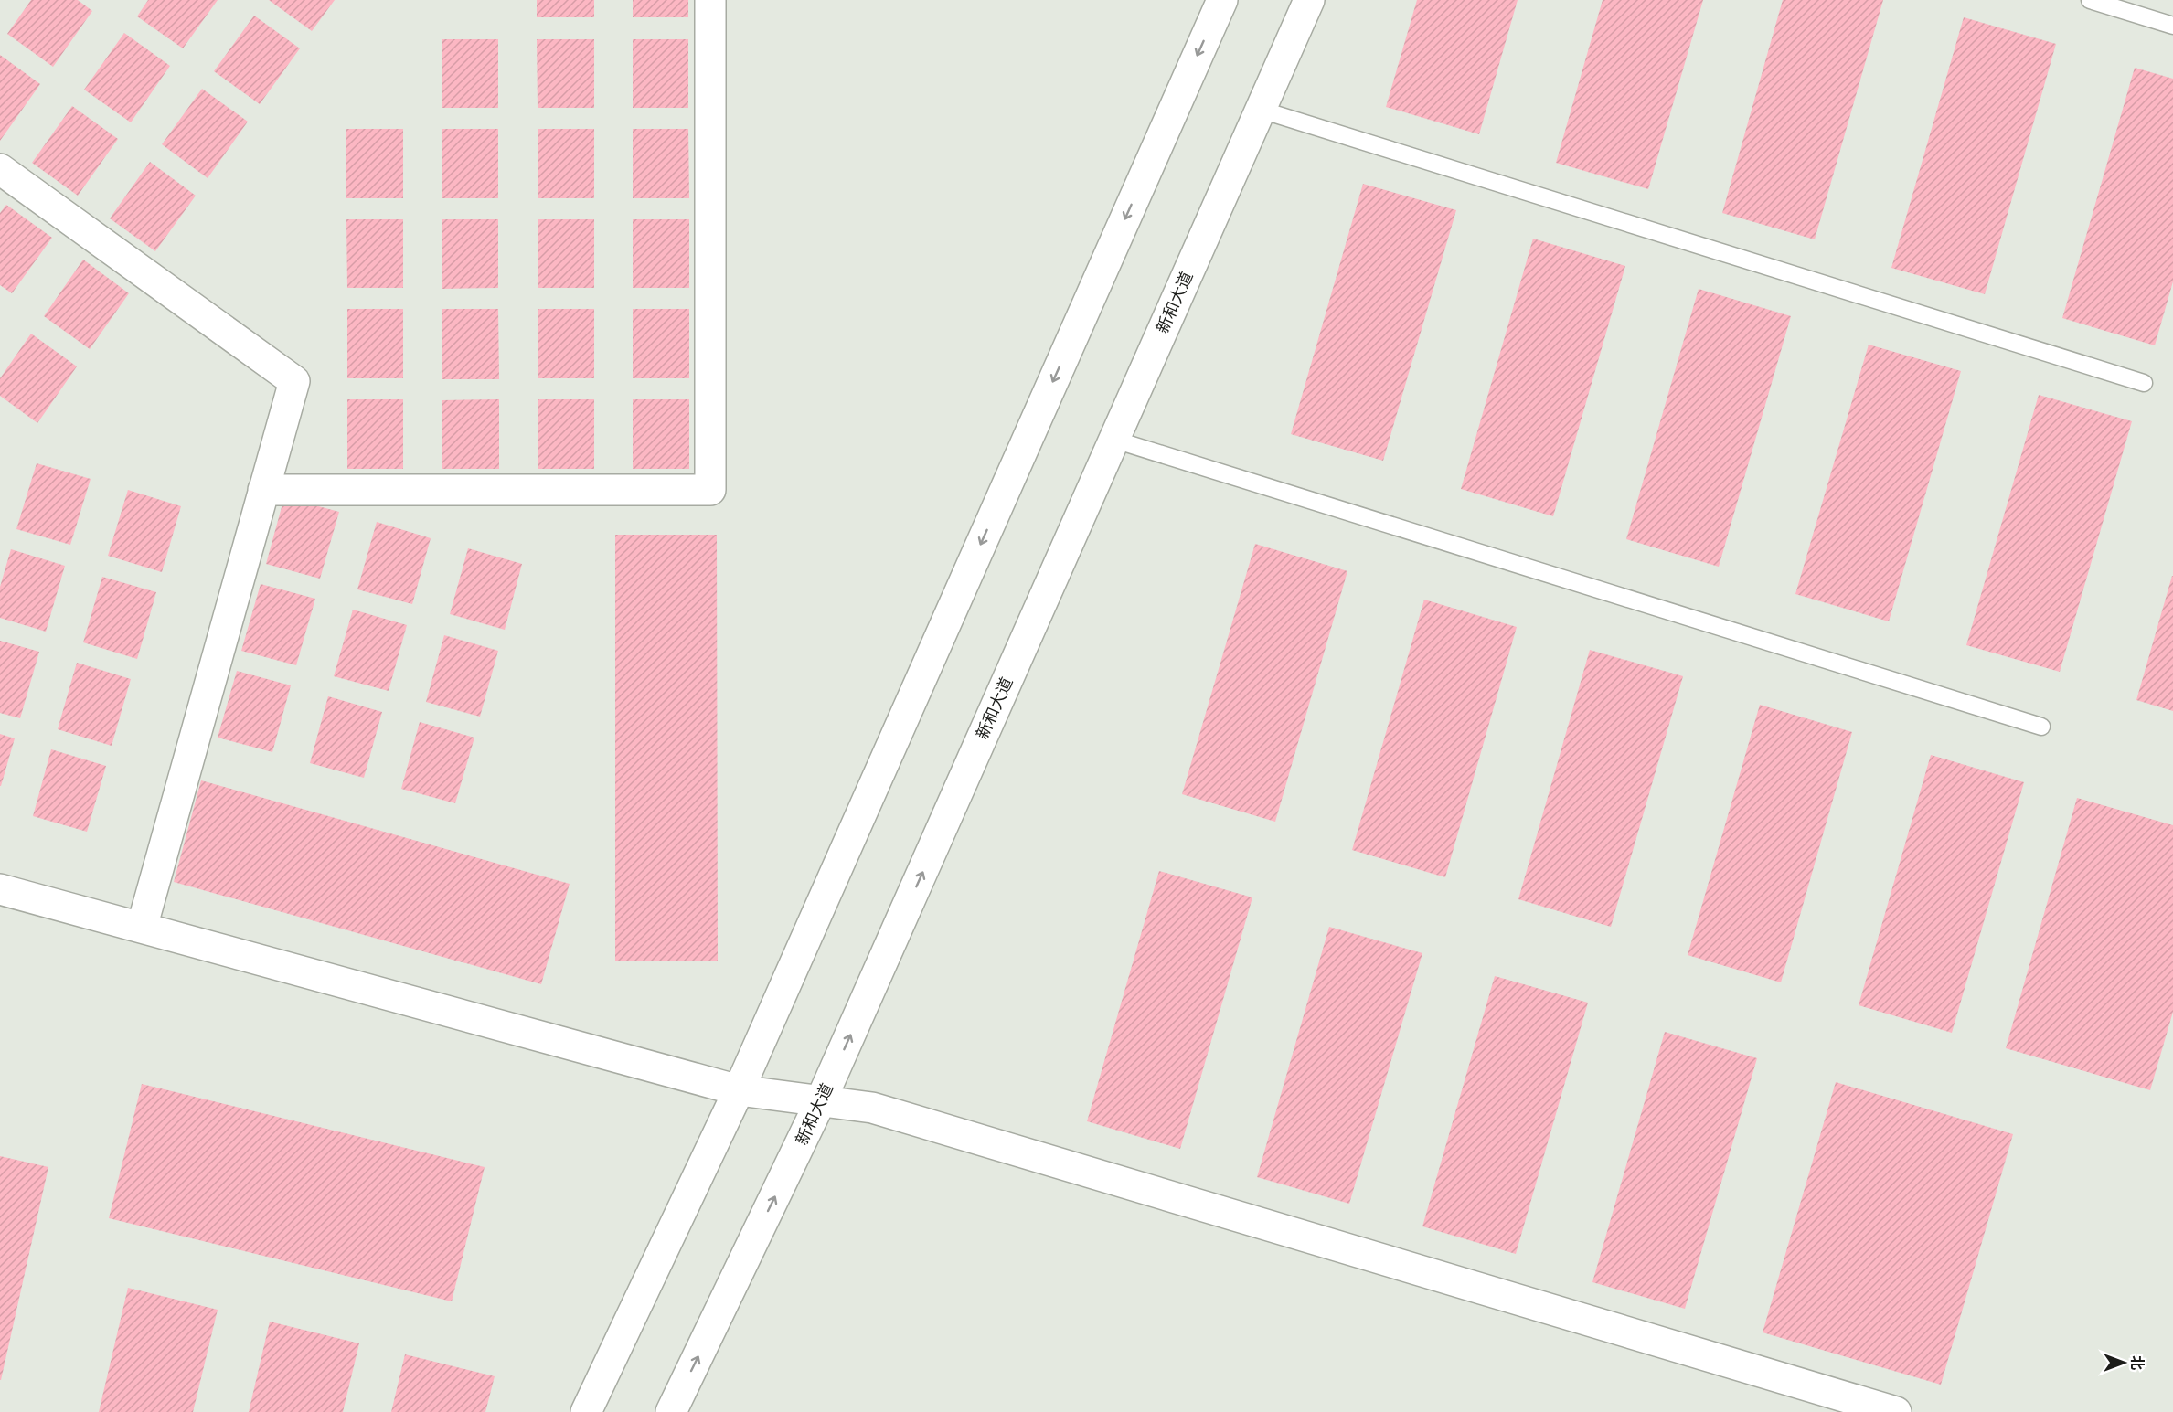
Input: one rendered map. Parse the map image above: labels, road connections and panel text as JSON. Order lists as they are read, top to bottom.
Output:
{
  "streets": {
    "street": ["新和大道"]
  },
  "north": "right"
}
